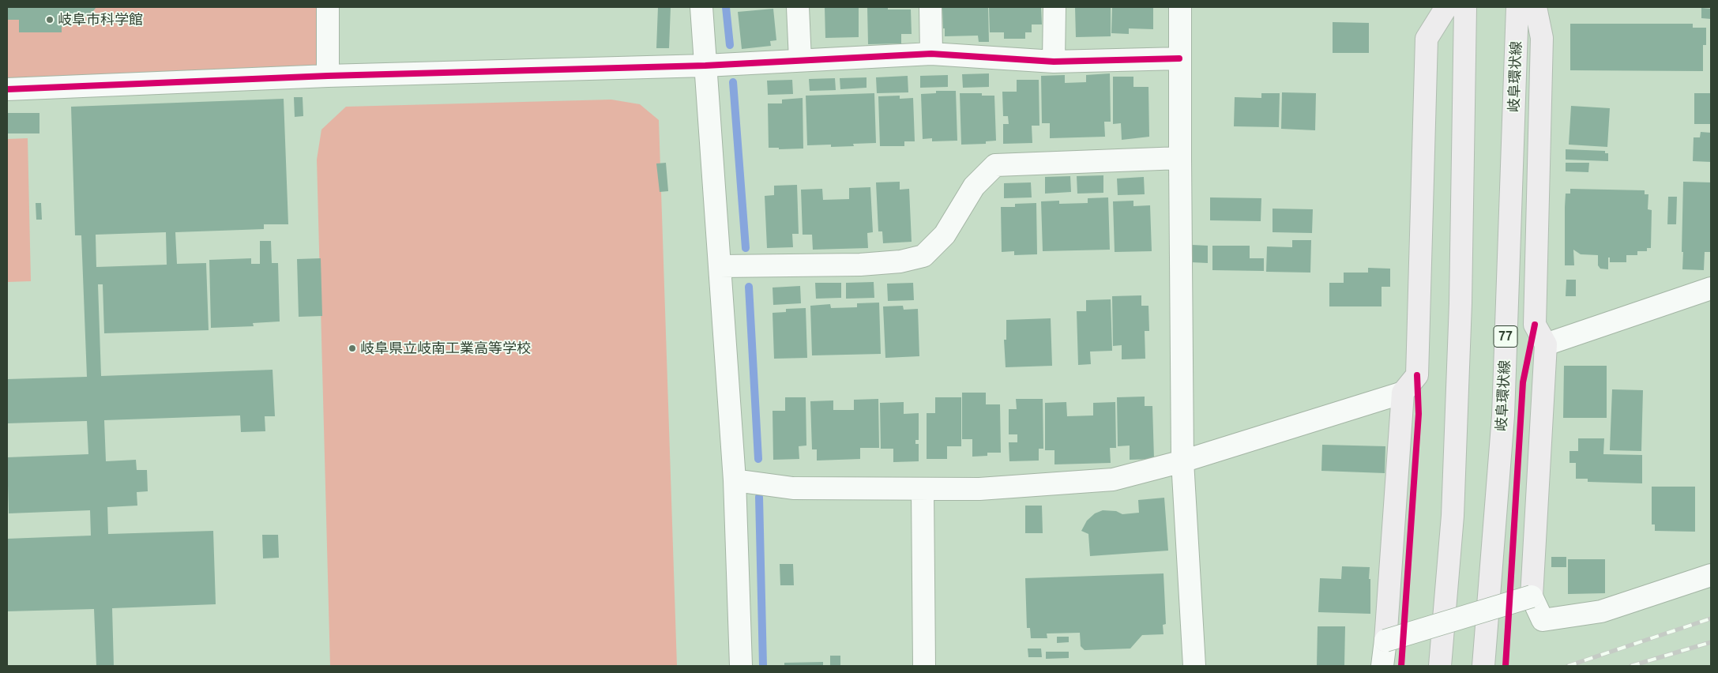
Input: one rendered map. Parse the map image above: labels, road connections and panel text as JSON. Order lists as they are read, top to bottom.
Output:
{
  "streets": {
    "main road": ["岐阜環状線", "77"]
  },
  "places": ["岐阜市科学館", "岐阜県立岐南工業高等学校"]
}
